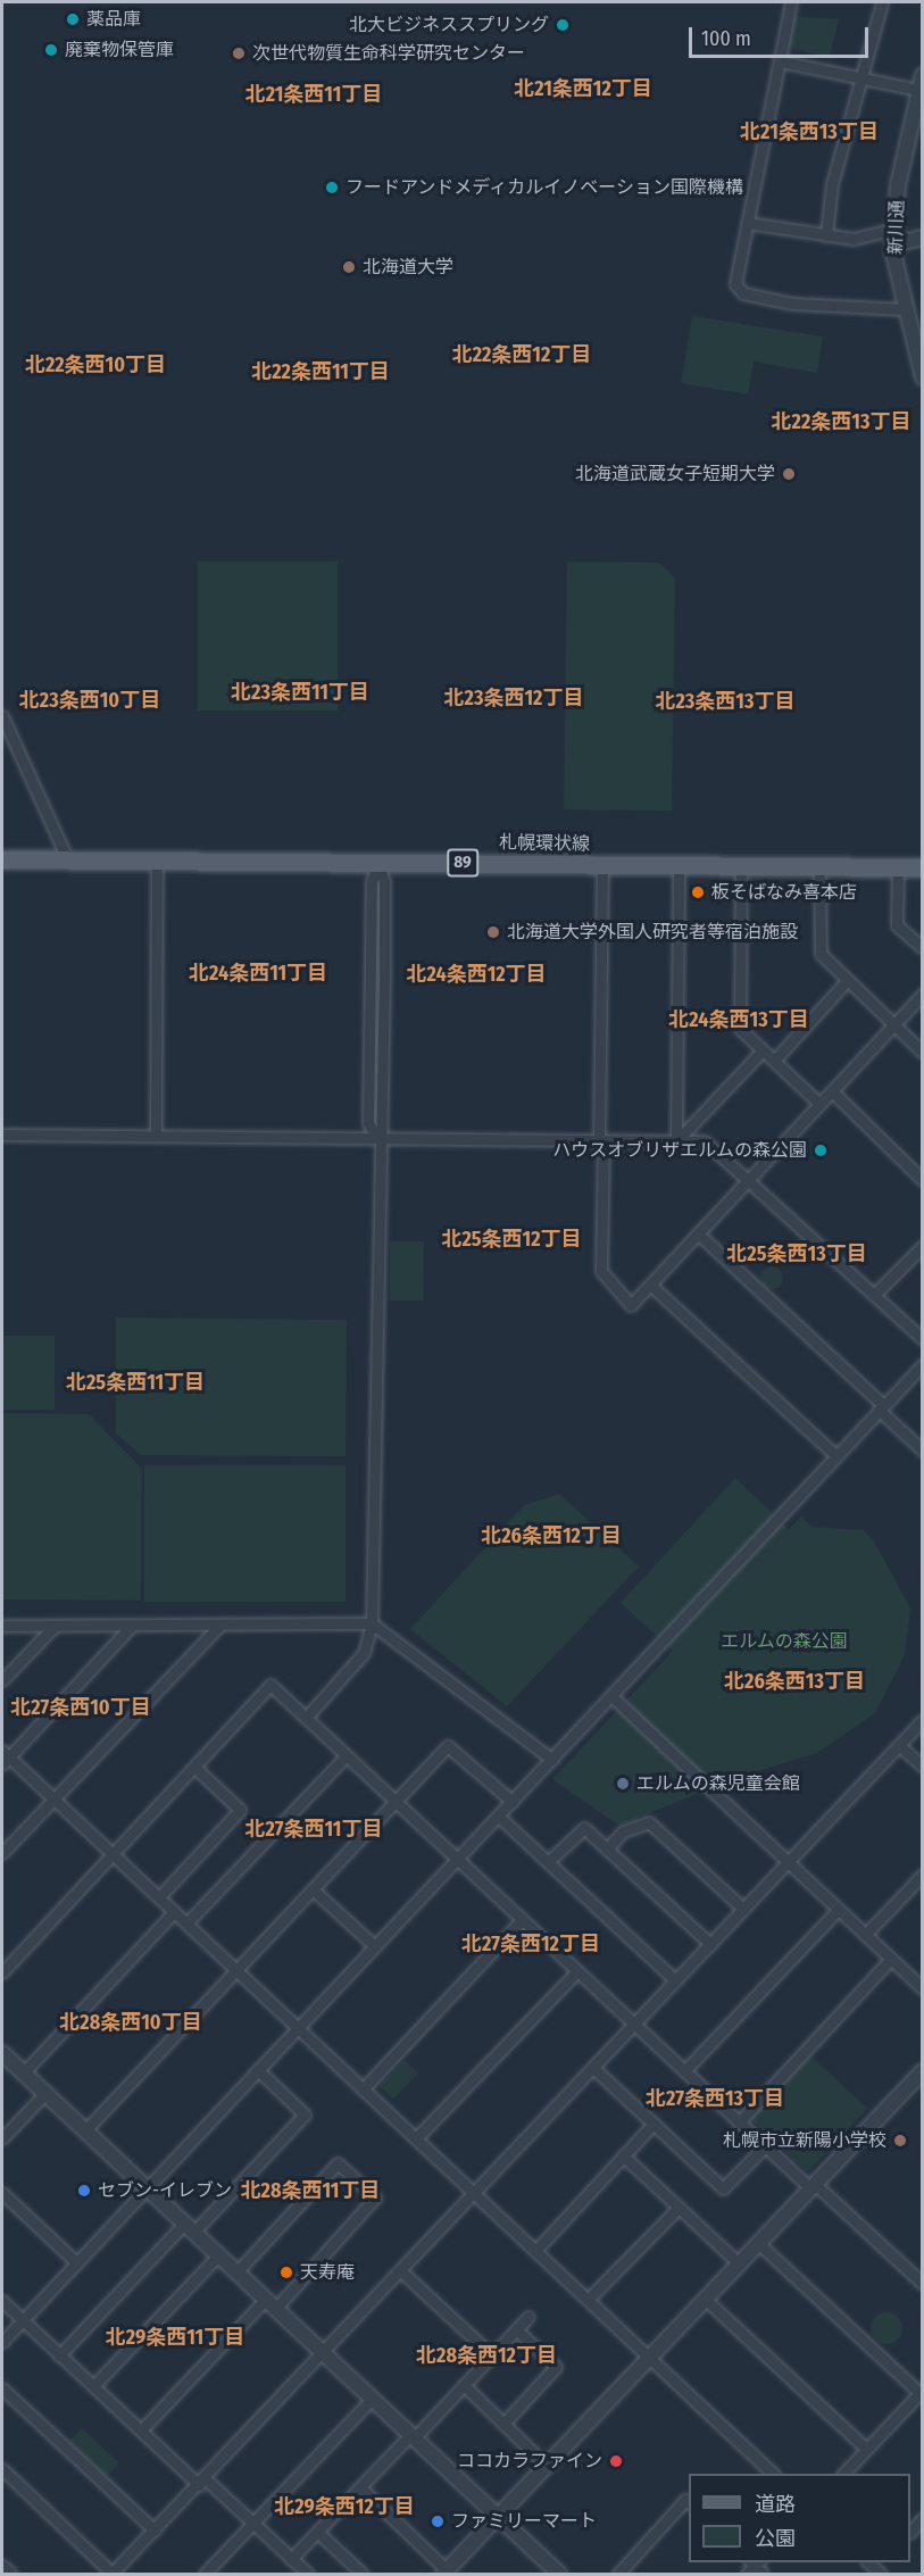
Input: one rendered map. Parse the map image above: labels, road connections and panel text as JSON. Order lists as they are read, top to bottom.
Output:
{
  "streets": {
    "main road": ["札幌環状線", "89"],
    "street": ["新川通"]
  },
  "districts": [
    "北21条西12丁目",
    "北21条西11丁目",
    "北21条西13丁目",
    "北22条西12丁目",
    "北22条西10丁目",
    "北22条西11丁目",
    "北22条西13丁目",
    "北23条西11丁目",
    "北23条西12丁目",
    "北23条西10丁目",
    "北23条西13丁目",
    "北24条西11丁目",
    "北24条西12丁目",
    "北24条西13丁目",
    "北25条西12丁目",
    "北25条西13丁目",
    "北25条西11丁目",
    "北26条西12丁目",
    "北26条西13丁目",
    "北27条西10丁目",
    "北27条西11丁目",
    "北27条西12丁目",
    "北28条西10丁目",
    "北27条西13丁目",
    "北28条西11丁目",
    "北29条西11丁目",
    "北28条西12丁目",
    "北29条西12丁目"
  ],
  "parks": ["エルムの森公園"],
  "places": [
    "薬品庫",
    "北大ビジネススプリング",
    "廃棄物保管庫",
    "次世代物質生命科学研究センター",
    "フードアンドメディカルイノベーション国際機構",
    "北海道大学",
    "北海道武蔵女子短期大学",
    "板そばなみ喜本店",
    "北海道大学外国人研究者等宿泊施設",
    "ハウスオブリザエルムの森公園",
    "エルムの森児童会館",
    "札幌市立新陽小学校",
    "セブン-イレブン",
    "天寿庵",
    "ココカラファイン",
    "ファミリーマート"
  ],
  "legend": ["道路", "公園"],
  "scale_bar": "100 m"
}
